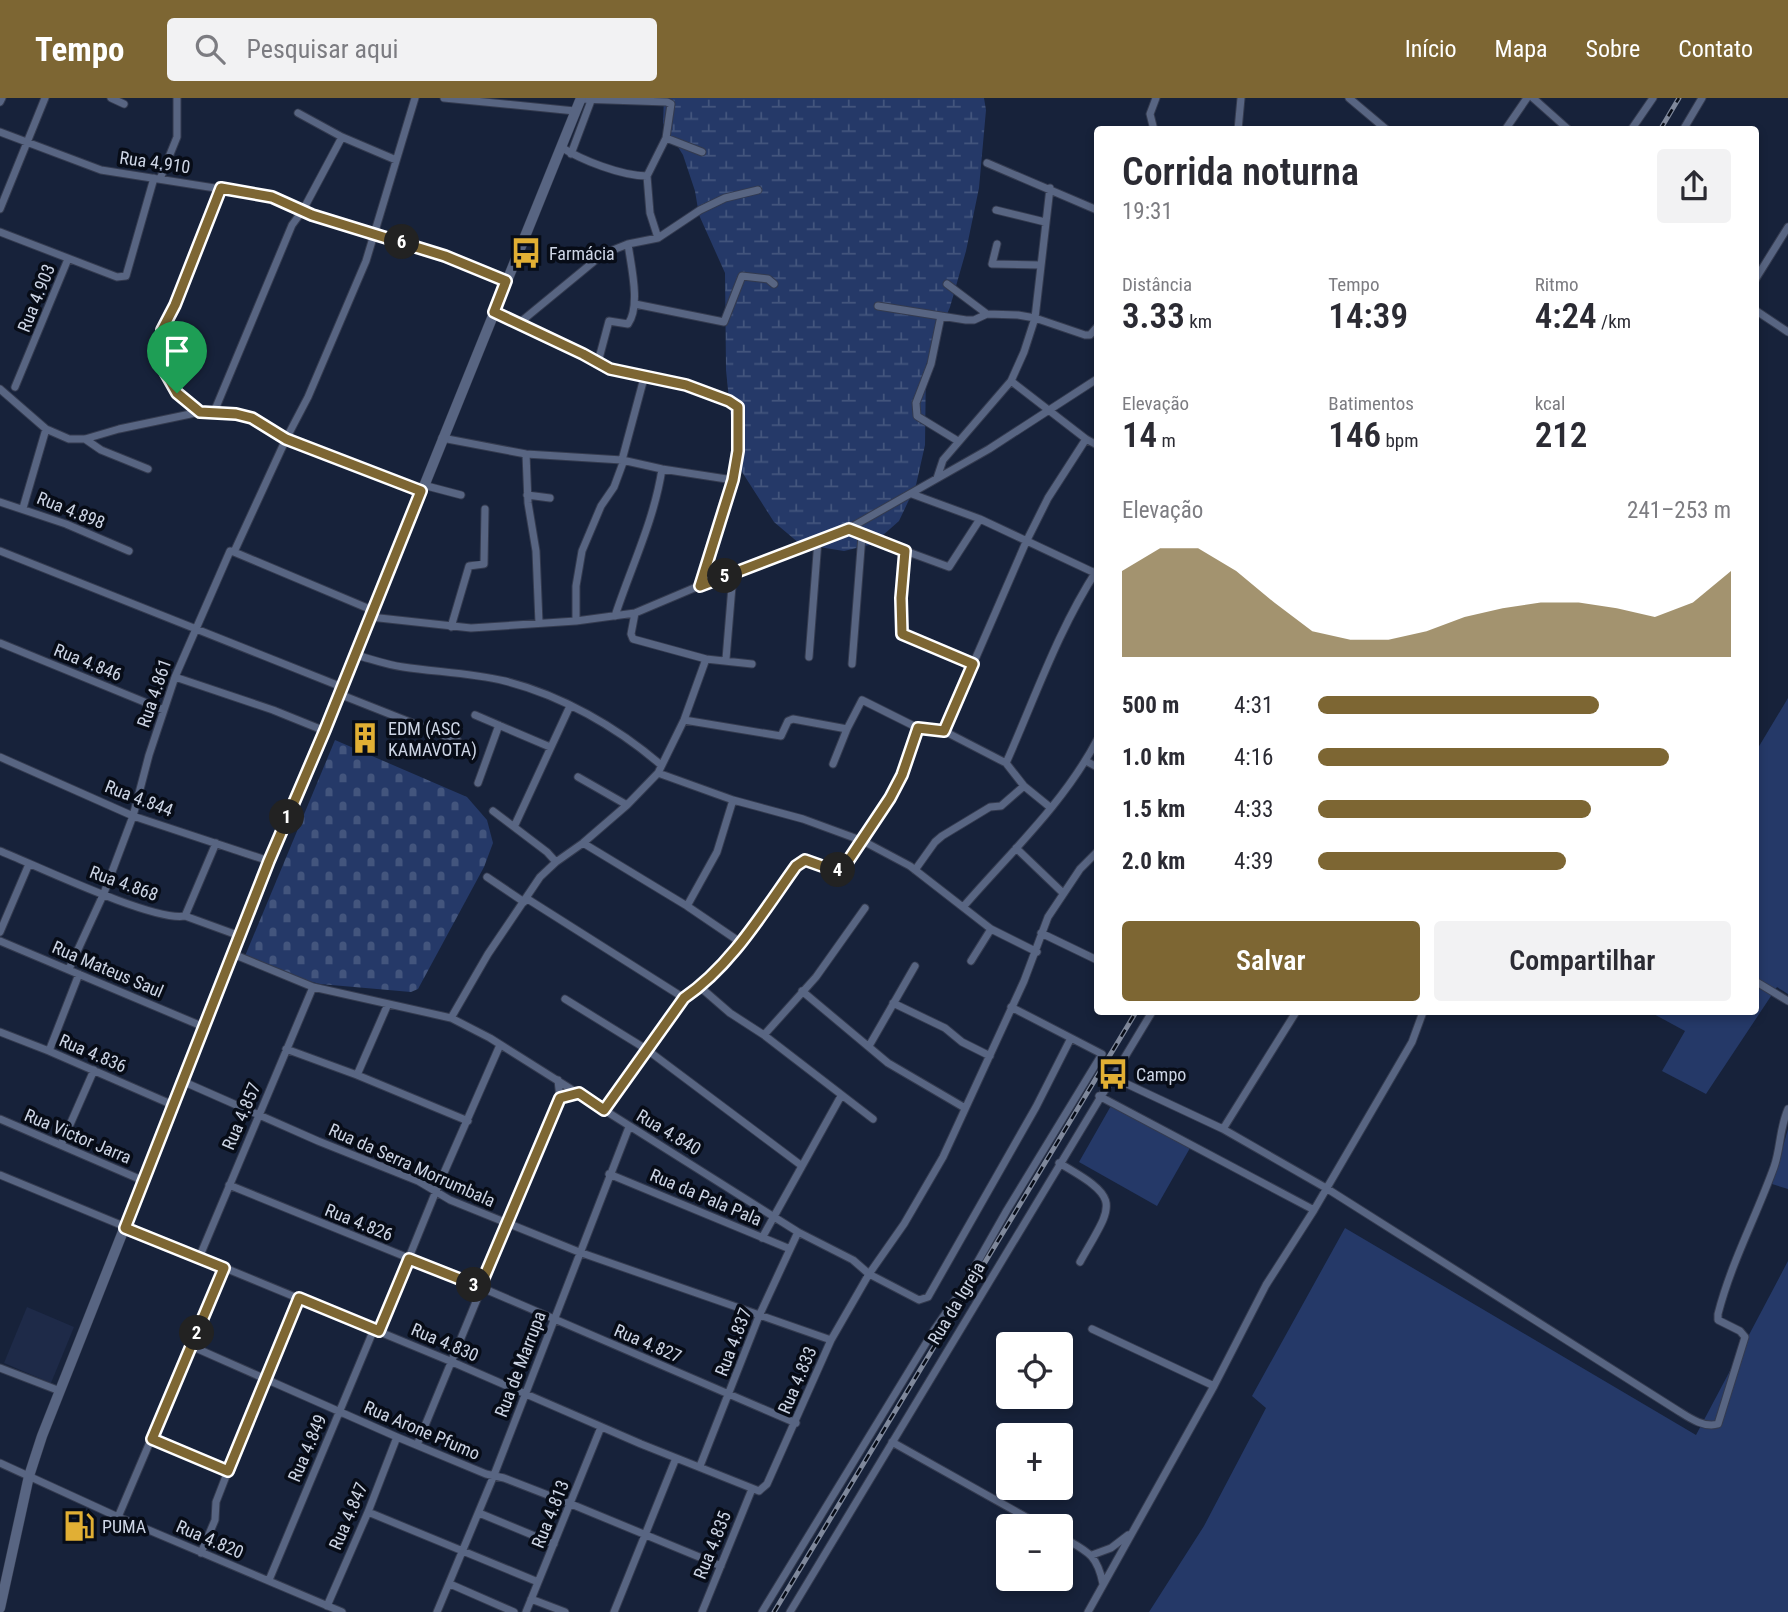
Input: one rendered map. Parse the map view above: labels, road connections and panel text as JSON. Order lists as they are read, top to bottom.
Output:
{
  "streets": {
    "street": [
      "Rua 4.910",
      "Rua 4.903",
      "Rua 4.898",
      "Rua 4.846",
      "Rua 4.861",
      "Rua 4.844",
      "Rua 4.868",
      "Rua Mateus Saul",
      "Rua 4.836",
      "Rua 4.857",
      "Rua 4.840",
      "Rua Victor Jarra",
      "Rua da Serra Morrumbala",
      "Rua da Pala Pala",
      "Rua 4.826",
      "Rua da Igreja",
      "Rua 4.830",
      "Rua 4.837",
      "Rua 4.827",
      "Rua de Marrupa",
      "Rua 4.833",
      "Rua Arone Pfumo",
      "Rua 4.849",
      "Rua 4.813",
      "Rua 4.847",
      "Rua 4.820",
      "Rua 4.835"
    ]
  },
  "crossings": [
    ["Rua 4.910", "Rua 4.861"],
    ["Rua 4.846", "Rua 4.861"],
    ["Rua 4.861", "Rua 4.844"],
    ["Rua 4.861", "Rua 4.868"],
    ["Rua 4.861", "Rua Mateus Saul"],
    ["Rua 4.857", "Rua 4.840"],
    ["Rua 4.857", "Rua da Serra Morrumbala"],
    ["Rua 4.857", "Rua 4.826"],
    ["Rua 4.857", "Rua 4.830"],
    ["Rua 4.840", "Rua da Igreja"],
    ["Rua 4.840", "Rua 4.837"],
    ["Rua 4.840", "Rua de Marrupa"],
    ["Rua 4.840", "Rua 4.833"],
    ["Rua 4.840", "Rua 4.849"],
    ["Rua da Serra Morrumbala", "Rua 4.837"],
    ["Rua da Serra Morrumbala", "Rua de Marrupa"],
    ["Rua da Serra Morrumbala", "Rua 4.833"],
    ["Rua da Serra Morrumbala", "Rua 4.849"],
    ["Rua da Pala Pala", "Rua 4.837"],
    ["Rua da Pala Pala", "Rua de Marrupa"],
    ["Rua 4.826", "Rua 4.827"],
    ["Rua 4.826", "Rua de Marrupa"],
    ["Rua 4.826", "Rua 4.849"],
    ["Rua 4.830", "Rua 4.837"],
    ["Rua 4.830", "Rua de Marrupa"],
    ["Rua 4.830", "Rua 4.833"],
    ["Rua 4.830", "Rua 4.849"],
    ["Rua 4.830", "Rua 4.813"],
    ["Rua 4.830", "Rua 4.835"],
    ["Rua 4.837", "Rua 4.827"],
    ["Rua 4.827", "Rua de Marrupa"],
    ["Rua 4.827", "Rua 4.833"],
    ["Rua de Marrupa", "Rua Arone Pfumo"],
    ["Rua 4.833", "Rua 4.835"],
    ["Rua Arone Pfumo", "Rua 4.849"],
    ["Rua Arone Pfumo", "Rua 4.813"],
    ["Rua Arone Pfumo", "Rua 4.847"],
    ["Rua Arone Pfumo", "Rua 4.835"],
    ["Rua 4.849", "Rua 4.820"],
    ["Rua 4.847", "Rua 4.820"]
  ],
  "places": {
    "bus stop": ["Farmácia", "Campo"],
    "building": ["EDM (ASC KAMAVOTA)"],
    "fuel station": ["PUMA"]
  },
  "page": {
    "header": "Tempo",
    "search": "Pesquisar aqui",
    "nav": [
      "Início",
      "Mapa",
      "Sobre",
      "Contato"
    ],
    "heading": ["Corrida noturna", "19:31"],
    "pins": [
      "6",
      "5",
      "1",
      "4",
      "3",
      "2"
    ],
    "stats": [
      ["Distância", "3.33 km"],
      ["Tempo", "14:39"],
      ["Ritmo", "4:24 /km"],
      ["Elevação", "14 m"],
      ["Batimentos", "146 bpm"],
      ["kcal", "212"]
    ],
    "chart": ["Elevação", "241–253 m"],
    "list": [
      {
        "name": "500 m",
        "note": "4:31"
      },
      {
        "name": "1.0 km",
        "note": "4:16"
      },
      {
        "name": "1.5 km",
        "note": "4:33"
      },
      {
        "name": "2.0 km",
        "note": "4:39"
      }
    ],
    "buttons": ["Salvar", "Compartilhar"],
    "map_buttons": ["+", "−"]
  }
}
